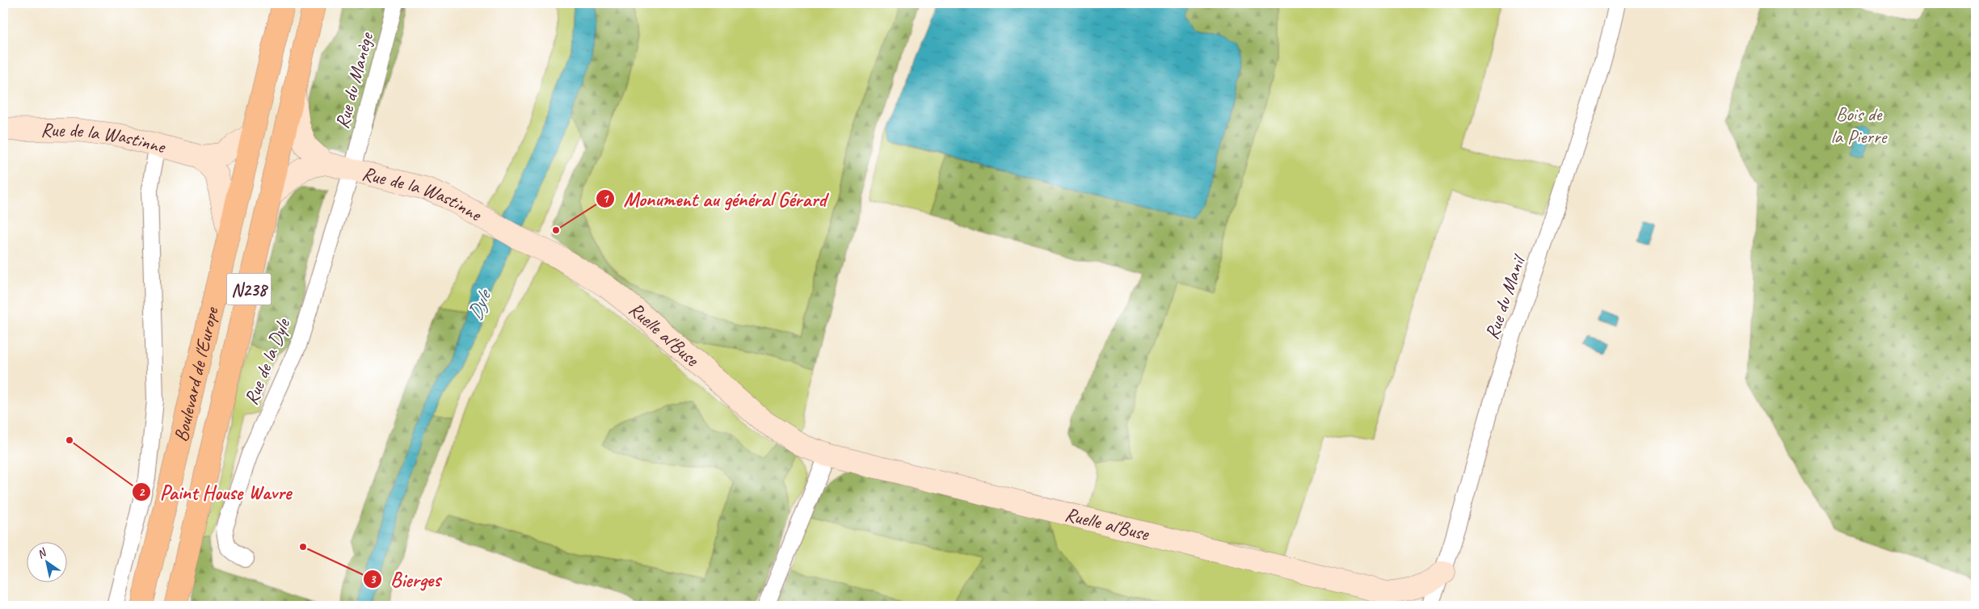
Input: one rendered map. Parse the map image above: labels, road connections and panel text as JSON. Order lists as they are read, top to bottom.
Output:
{
  "streets": {
    "highway": ["N238", "Boulevard de l'Europe"],
    "street": [
      "Rue du Manège",
      "Rue de la Wastinne",
      "Rue du Manil",
      "Ruelle al'Buse",
      "Rue de la Dyle"
    ]
  },
  "crossings": [
    ["Rue du Manège", "Rue de la Wastinne"],
    ["Rue du Manège", "Rue de la Dyle"],
    ["Rue de la Wastinne", "Ruelle al'Buse"],
    ["Rue de la Wastinne", "Rue de la Dyle"],
    ["Rue de la Wastinne", "Boulevard de l'Europe"],
    ["Rue du Manil", "Ruelle al'Buse"]
  ],
  "water": ["Dyle"],
  "parks": ["Bois de la Pierre"],
  "places": ["Monument au général Gérard", "Paint House Wavre", "Bierges"],
  "north": "top left"
}
